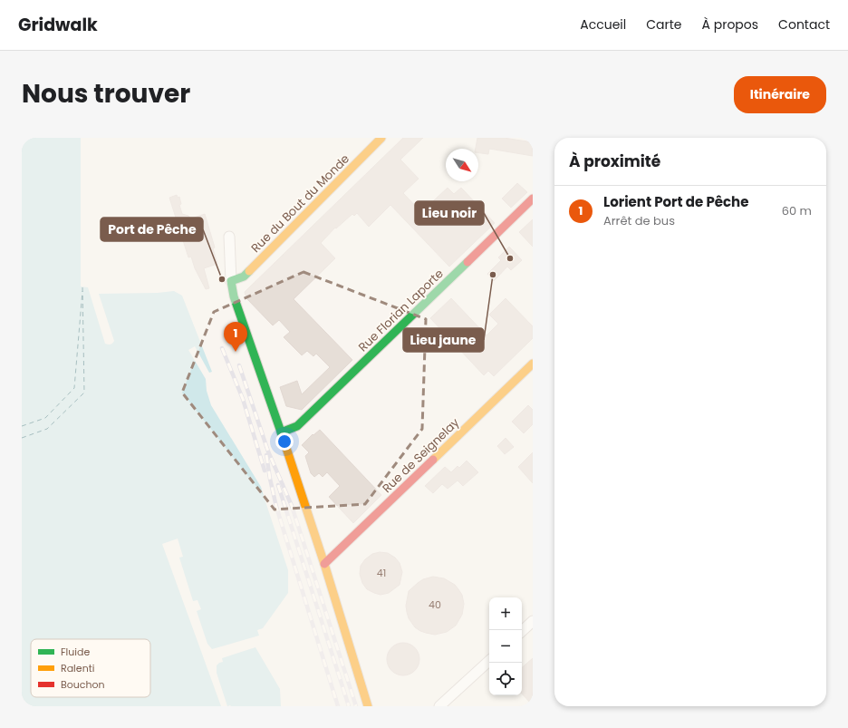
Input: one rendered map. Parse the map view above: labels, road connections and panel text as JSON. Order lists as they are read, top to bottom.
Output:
{
  "streets": {
    "street": ["Rue du Bout du Monde", "Rue Florian Laporte", "Rue de Seignelay"]
  },
  "places": ["Lieu noir", "Lieu jaune", "Port de Pêche"],
  "house_numbers": ["41", "40"],
  "legend": ["Fluide", "Ralenti", "Bouchon"],
  "north": "bottom right",
  "page": {
    "header": "Gridwalk",
    "nav": [
      "Accueil",
      "Carte",
      "À propos",
      "Contact"
    ],
    "title": "Nous trouver",
    "buttons": "Itinéraire",
    "heading": "À proximité",
    "list": [
      {
        "mark": "1",
        "name": "Lorient Port de Pêche",
        "note": "Arrêt de bus",
        "value": "60 m"
      }
    ],
    "pins": "1",
    "map_buttons": ["+", "−"]
  }
}
